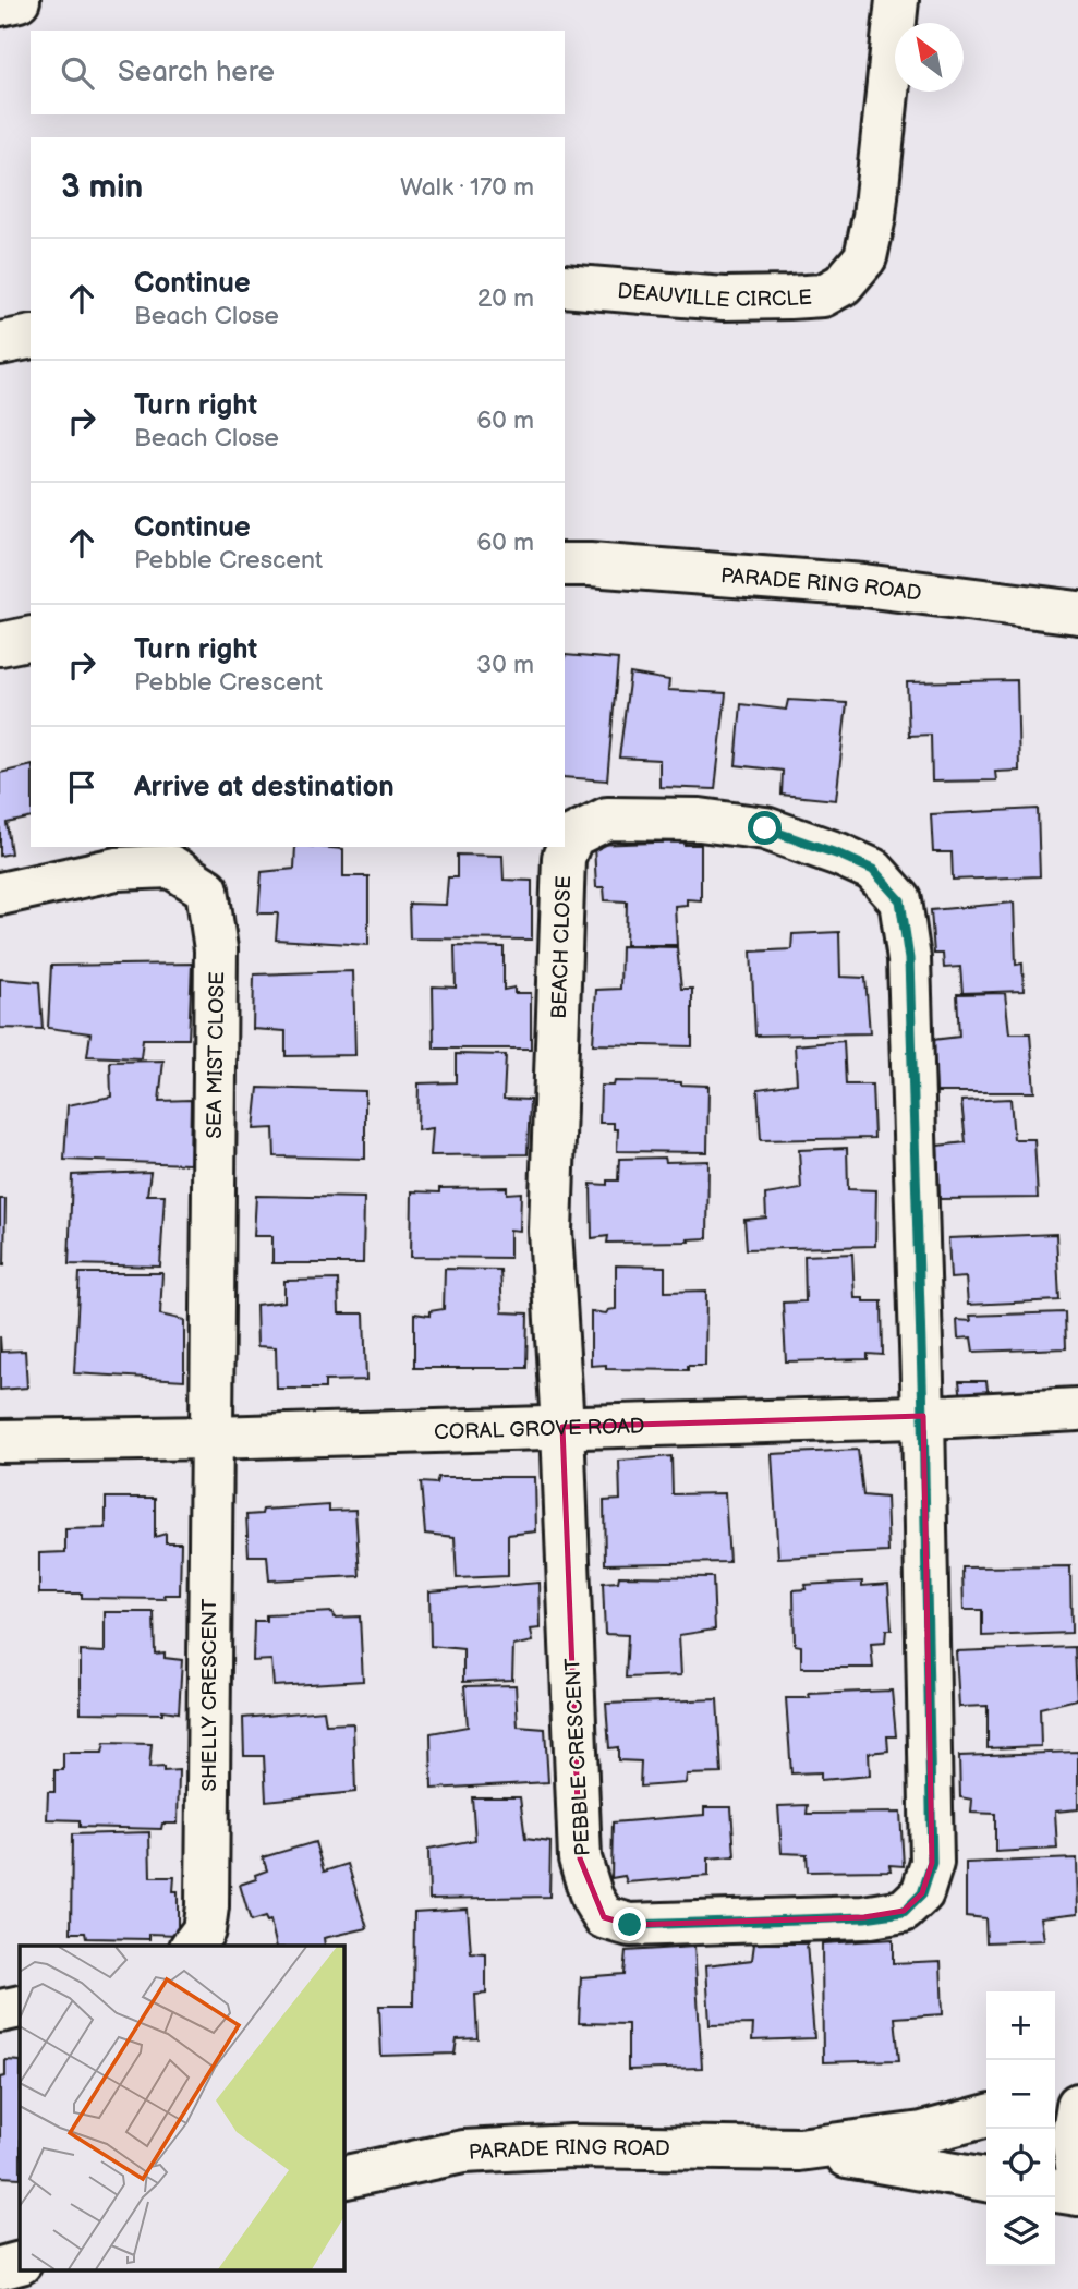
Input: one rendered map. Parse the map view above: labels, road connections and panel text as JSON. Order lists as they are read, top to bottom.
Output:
{
  "streets": {
    "street": [
      "DEAUVILLE CIRCLE",
      "PARADE RING ROAD",
      "BEACH CLOSE",
      "SEA MIST CLOSE",
      "CORAL GROVE ROAD",
      "SHELLY CRESCENT",
      "PEBBLE CRESCENT"
    ]
  },
  "crossings": [
    ["BEACH CLOSE", "CORAL GROVE ROAD"],
    ["BEACH CLOSE", "PEBBLE CRESCENT"],
    ["SEA MIST CLOSE", "CORAL GROVE ROAD"],
    ["SEA MIST CLOSE", "SHELLY CRESCENT"],
    ["CORAL GROVE ROAD", "SHELLY CRESCENT"],
    ["CORAL GROVE ROAD", "PEBBLE CRESCENT"]
  ],
  "north": "top left",
  "page": {
    "search": "Search here",
    "heading": ["3 min", "Walk · 170 m"],
    "list": [
      ["Continue", "Beach Close", "20 m"],
      ["Turn right", "Beach Close", "60 m"],
      ["Continue", "Pebble Crescent", "60 m"],
      ["Turn right", "Pebble Crescent", "30 m"],
      "Arrive at destination"
    ],
    "map_buttons": ["+", "−"]
  }
}
